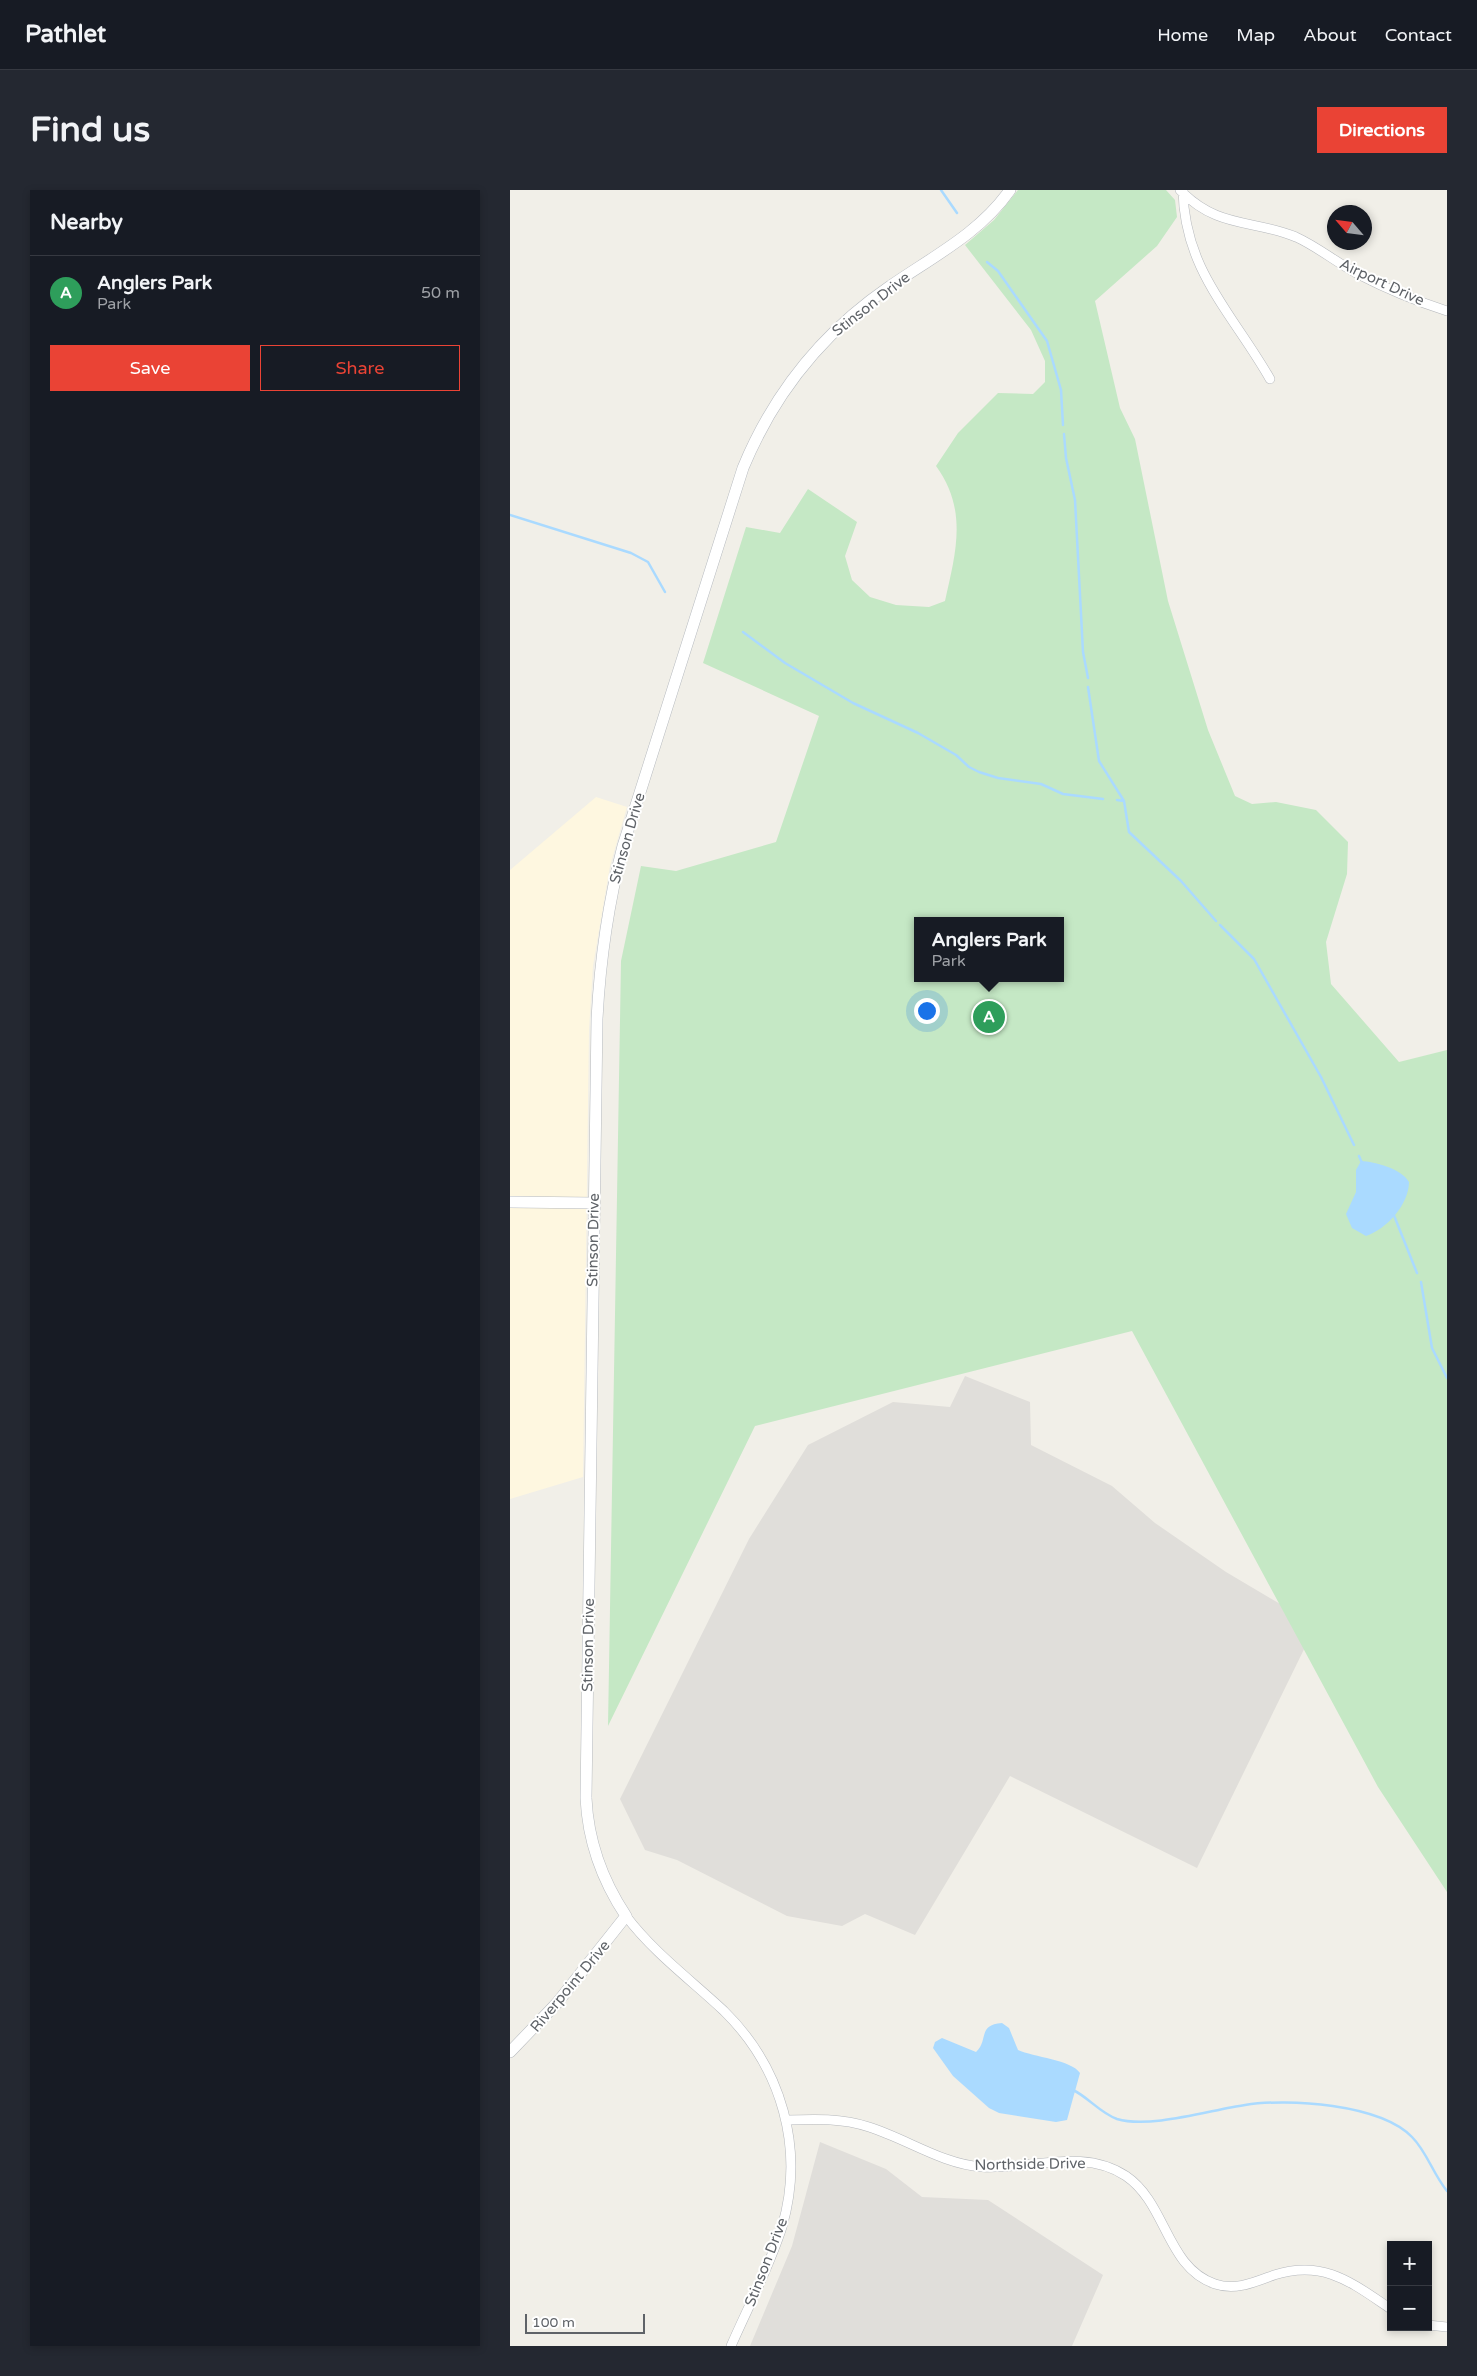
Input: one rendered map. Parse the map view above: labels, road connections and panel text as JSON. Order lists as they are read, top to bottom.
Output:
{
  "streets": {
    "street": [
      "Airport Drive",
      "Stinson Drive",
      "Riverpoint Drive",
      "Northside Drive"
    ]
  },
  "crossings": [
    ["Stinson Drive", "Riverpoint Drive"],
    ["Stinson Drive", "Northside Drive"]
  ],
  "scale_bar": "100 m",
  "north": "top left",
  "page": {
    "header": "Pathlet",
    "nav": [
      "Home",
      "Map",
      "About",
      "Contact"
    ],
    "buttons": [
      "Directions",
      ["Save", "Share"]
    ],
    "title": "Find us",
    "heading": "Nearby",
    "list": [
      {
        "mark": "A",
        "name": "Anglers Park",
        "note": "Park",
        "value": "50 m"
      }
    ],
    "popup": ["Anglers Park", "Park"],
    "pins": "A",
    "map_buttons": ["+", "−"],
    "scale": "100 m"
  }
}
